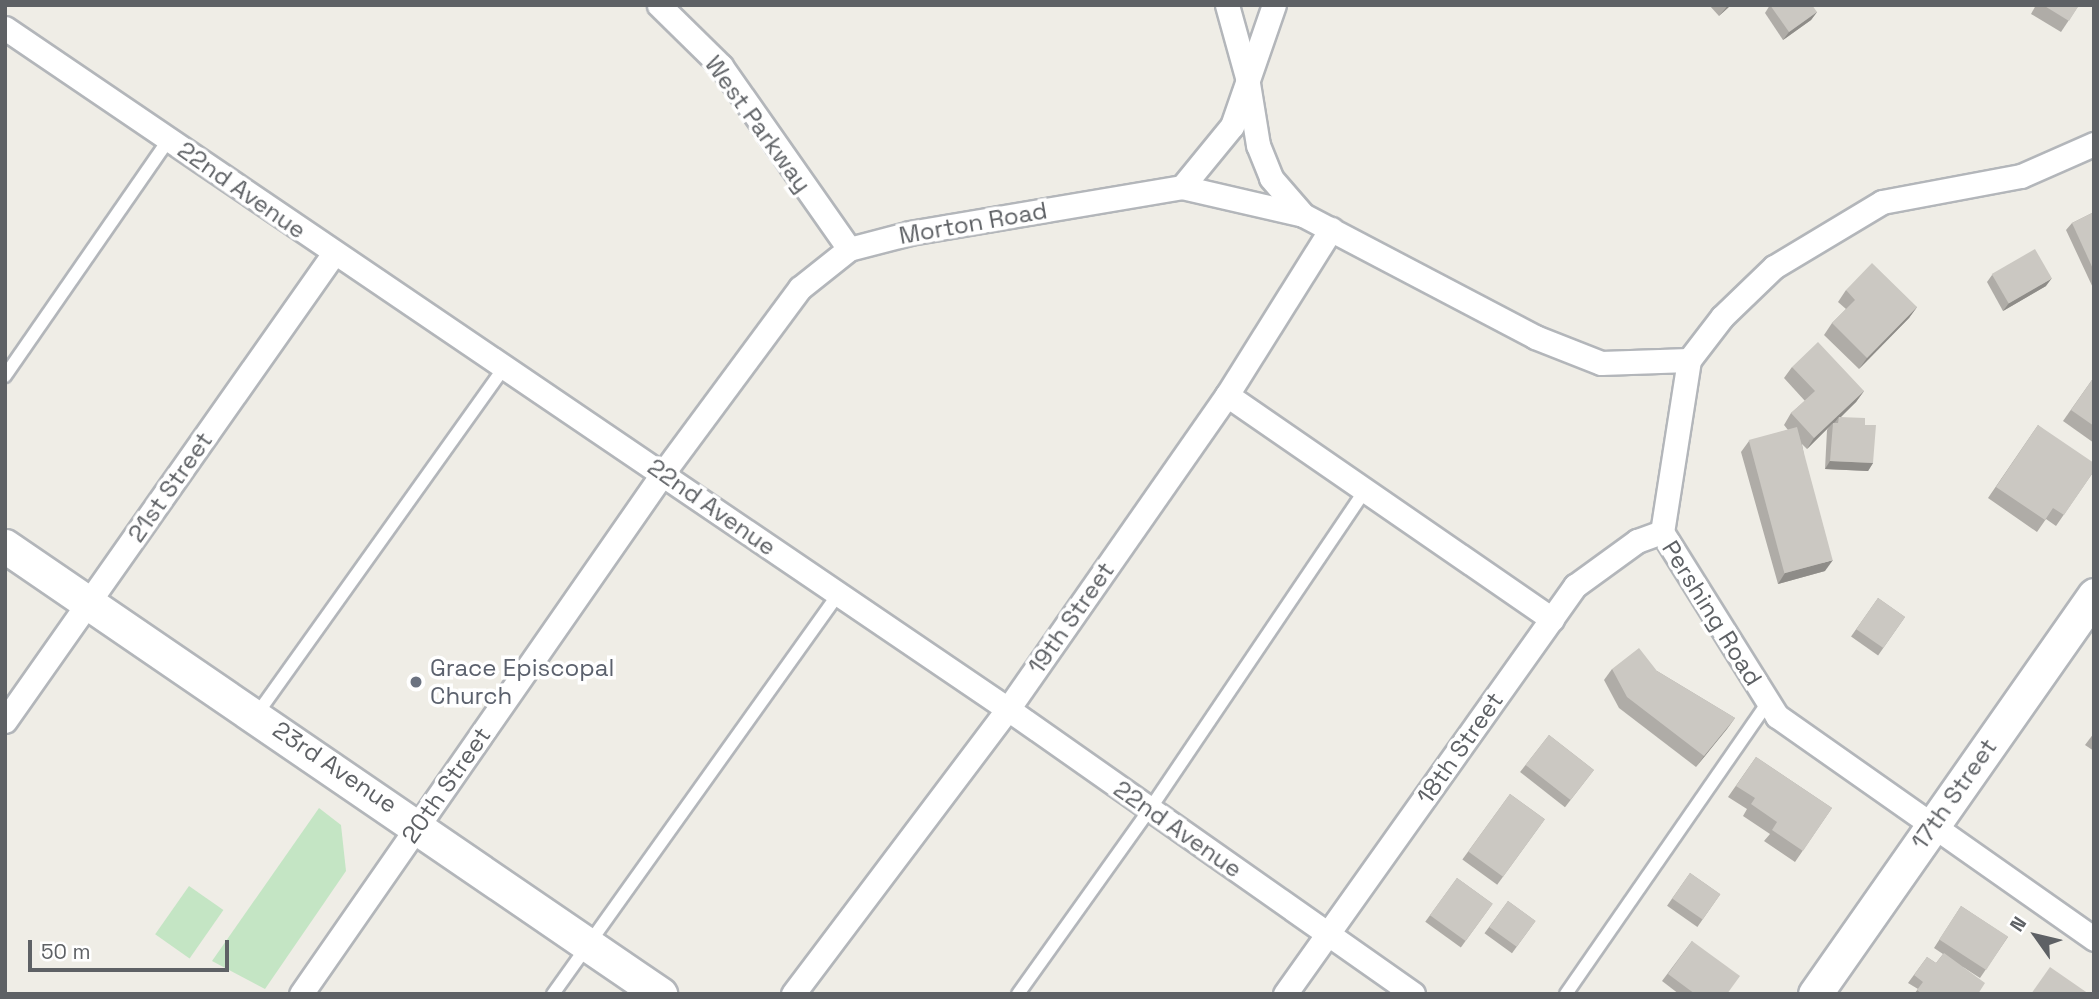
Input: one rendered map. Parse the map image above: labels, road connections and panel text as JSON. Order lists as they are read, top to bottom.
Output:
{
  "streets": {
    "main road": ["23rd Avenue", "17th Street"],
    "street": [
      "West Parkway",
      "22nd Avenue",
      "Morton Road",
      "21st Street",
      "Pershing Road",
      "19th Street",
      "18th Street",
      "20th Street"
    ]
  },
  "crossings": [
    ["West Parkway", "Morton Road"],
    ["22nd Avenue", "Morton Road"],
    ["22nd Avenue", "21st Street"],
    ["22nd Avenue", "19th Street"],
    ["22nd Avenue", "18th Street"],
    ["22nd Avenue", "20th Street"],
    ["Morton Road", "20th Street"],
    ["21st Street", "23rd Avenue"],
    ["Pershing Road", "18th Street"],
    ["Pershing Road", "17th Street"],
    ["23rd Avenue", "20th Street"]
  ],
  "places": ["Grace Episcopal Church"],
  "scale_bar": "50 m",
  "north": "top left"
}
